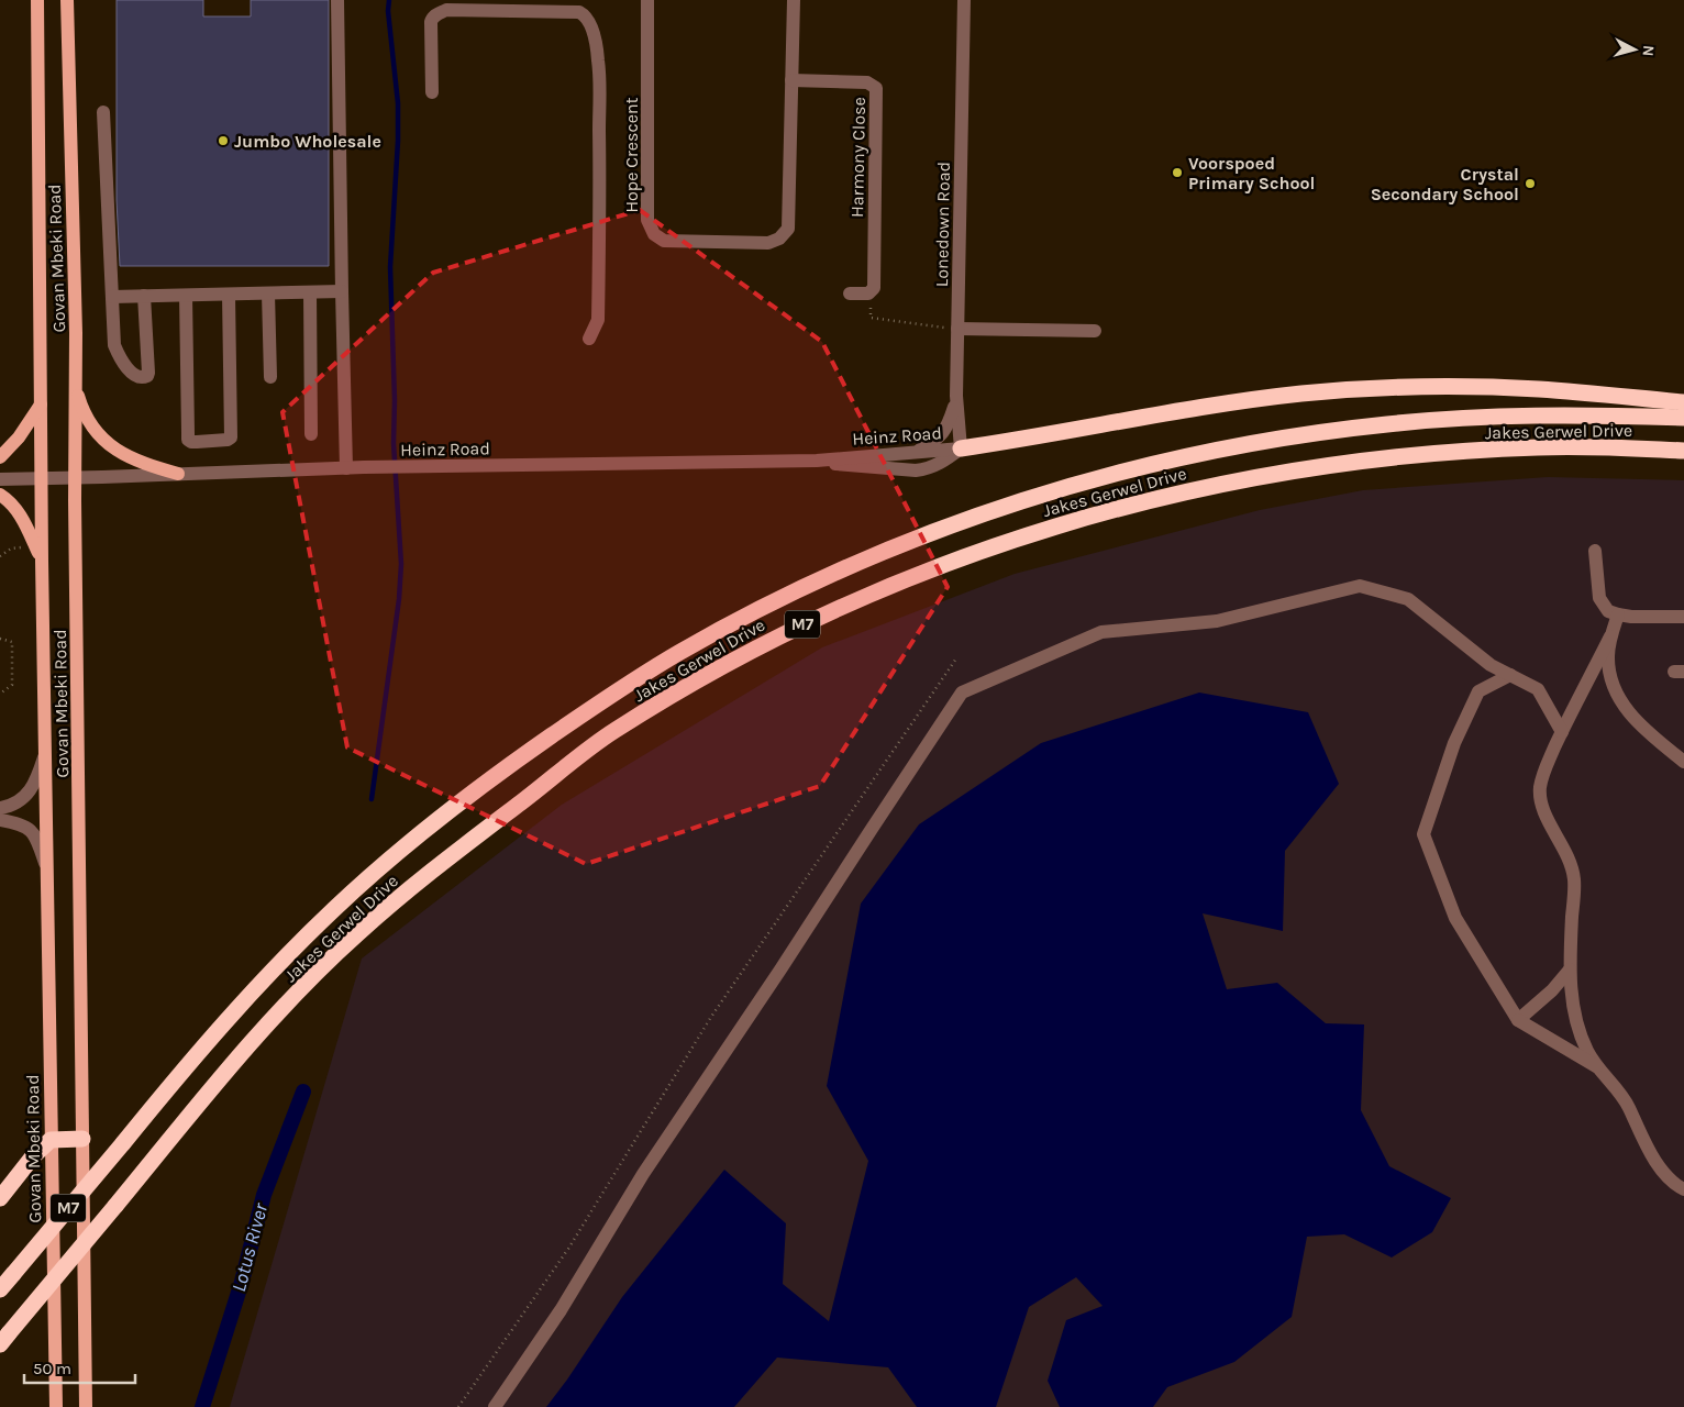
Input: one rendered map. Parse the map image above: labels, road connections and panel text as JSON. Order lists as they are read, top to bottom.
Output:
{
  "streets": {
    "highway": ["Jakes Gerwel Drive", "M7"],
    "main road": ["Govan Mbeki Road"],
    "street": [
      "Hope Crescent",
      "Harmony Close",
      "Lonedown Road",
      "Heinz Road"
    ]
  },
  "crossings": [
    ["Hope Crescent", "Harmony Close"],
    ["Lonedown Road", "Heinz Road"],
    ["Govan Mbeki Road", "Heinz Road"]
  ],
  "water": ["Lotus River"],
  "places": ["Jumbo Wholesale", "Voorspoed Primary School", "Crystal Secondary School"],
  "scale_bar": "50 m",
  "north": "right"
}
